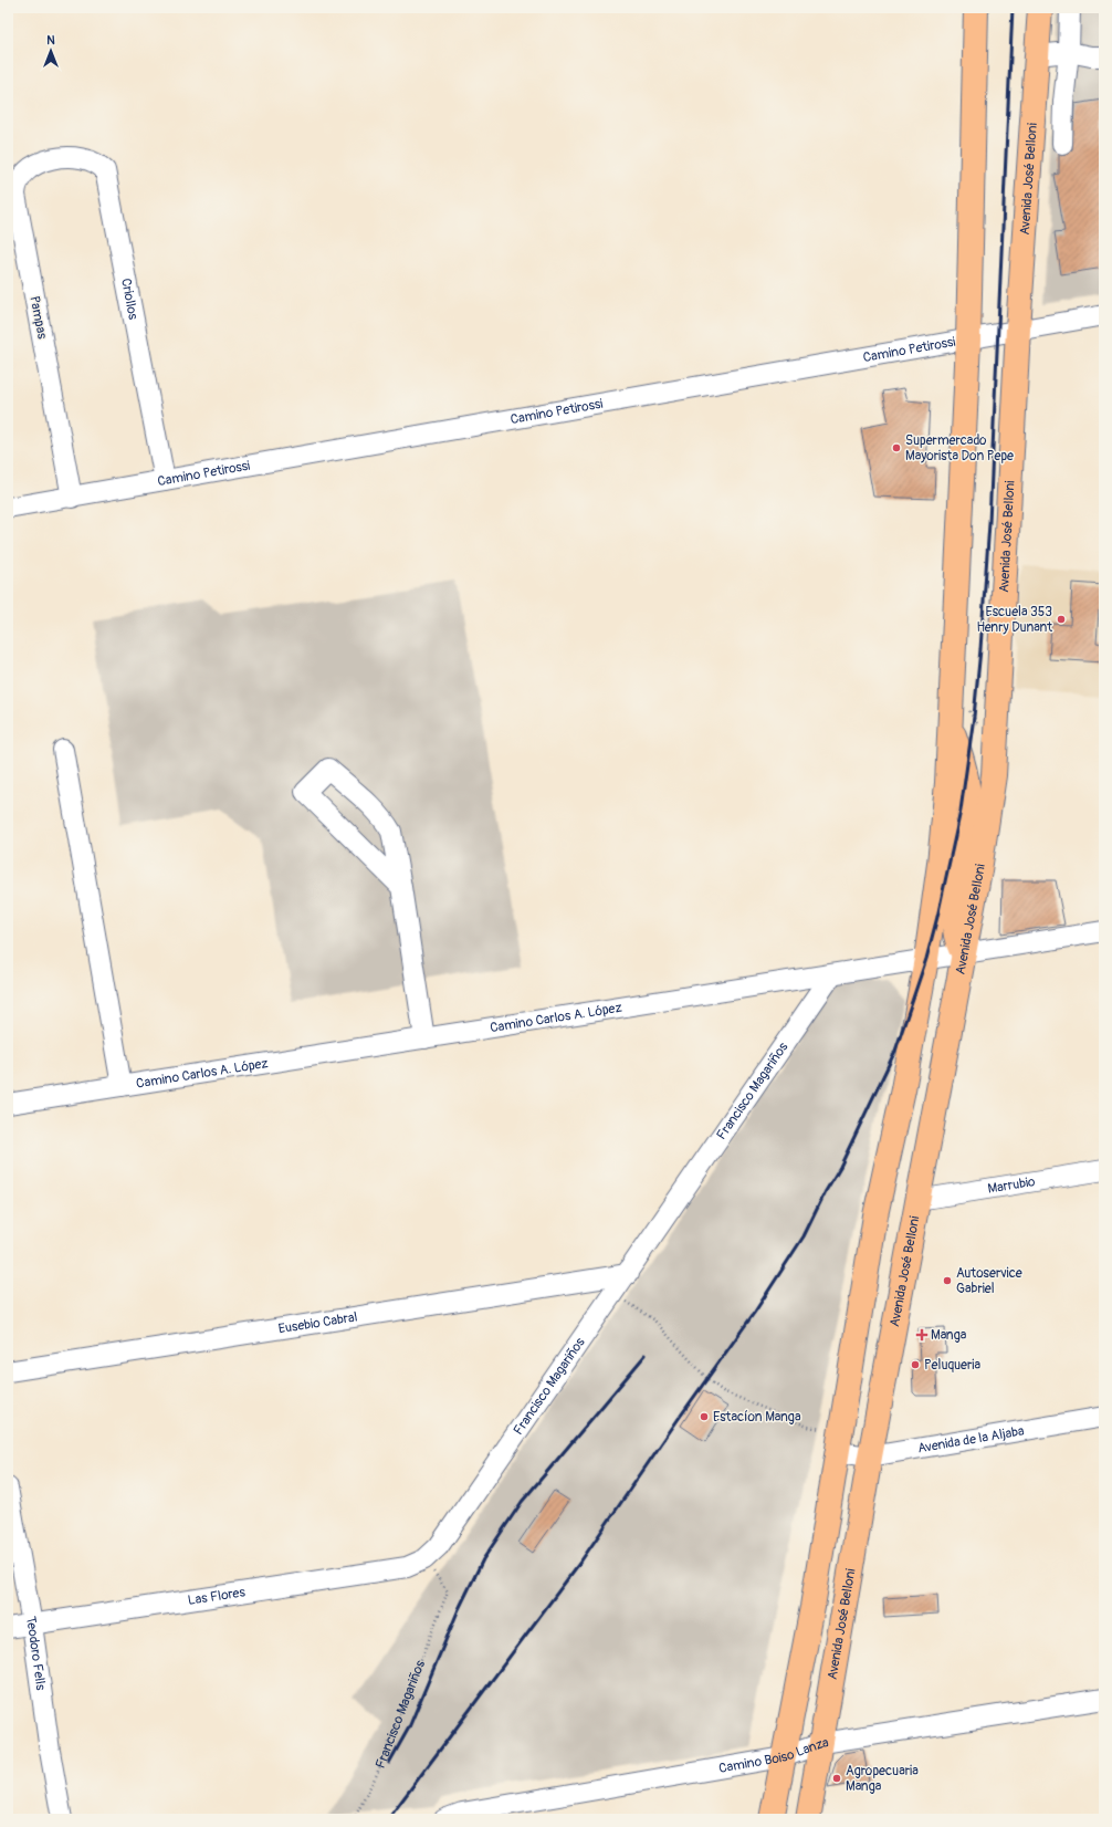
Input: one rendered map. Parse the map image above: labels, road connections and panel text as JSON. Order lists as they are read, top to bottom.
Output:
{
  "streets": {
    "main road": ["Avenida José Belloni"],
    "street": [
      "Criollos",
      "Pampas",
      "Camino Petirossi",
      "Camino Carlos A. López",
      "Francisco Magariños",
      "Marrubio",
      "Eusebio Cabral",
      "Avenida de la Aljaba",
      "Las Flores",
      "Teodoro Fells",
      "Camino Boiso Lanza"
    ]
  },
  "crossings": [
    ["Avenida José Belloni", "Camino Petirossi"],
    ["Avenida José Belloni", "Camino Carlos A. López"],
    ["Avenida José Belloni", "Marrubio"],
    ["Avenida José Belloni", "Avenida de la Aljaba"],
    ["Avenida José Belloni", "Camino Boiso Lanza"],
    ["Criollos", "Pampas"],
    ["Criollos", "Camino Petirossi"],
    ["Pampas", "Camino Petirossi"],
    ["Camino Carlos A. López", "Francisco Magariños"],
    ["Francisco Magariños", "Eusebio Cabral"],
    ["Francisco Magariños", "Las Flores"],
    ["Las Flores", "Teodoro Fells"]
  ],
  "places": {
    "other": [
      "Supermercado Mayorista Don Pepe",
      "Escuela 353 Henry Dunant",
      "Autoservice Gabriel",
      "Peluqueria",
      "Estacíon Manga",
      "Agropecuaria Manga"
    ],
    "health": ["Manga"]
  },
  "north": "top"
}
